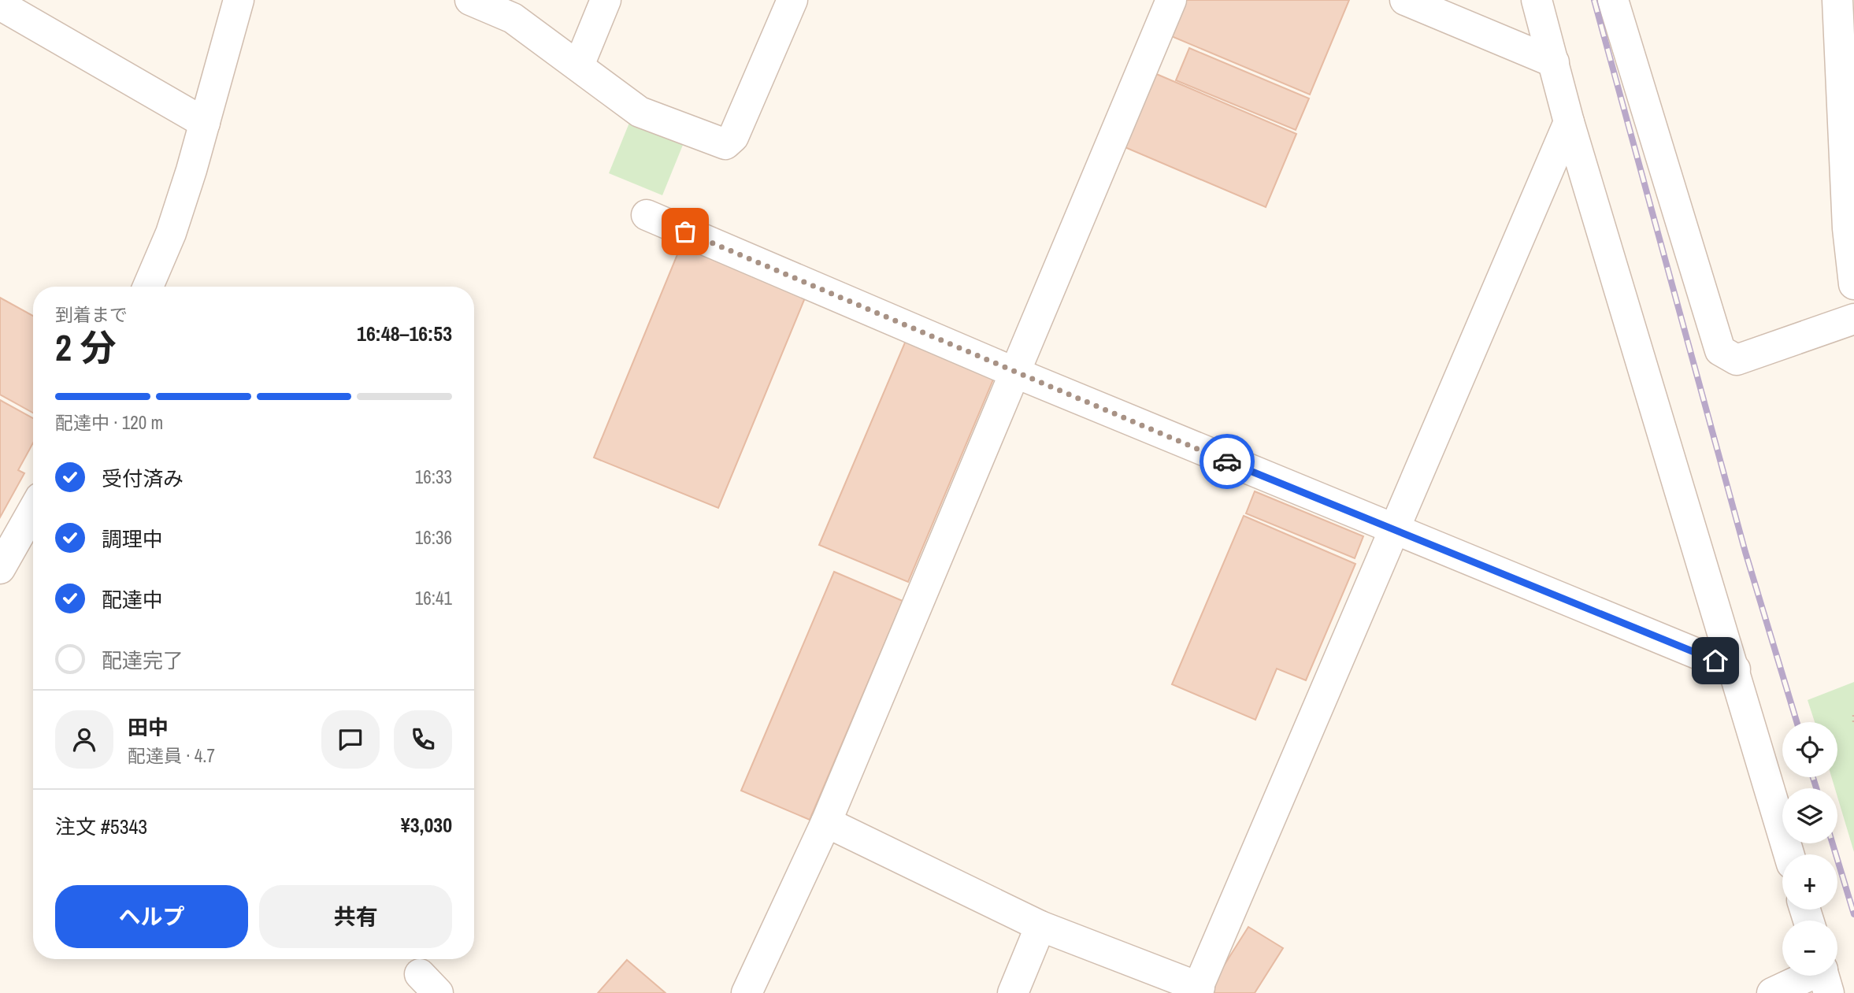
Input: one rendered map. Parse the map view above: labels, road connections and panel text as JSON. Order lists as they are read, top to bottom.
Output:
{
  "page": {
    "heading": ["2 分", "到着まで", "16:48–16:53"],
    "panel": [
      "田中",
      "配達員 · 4.7",
      "注文 #5343",
      "¥3,030"
    ],
    "bar": "配達中 · 120 m",
    "list": [
      ["受付済み", "16:33"],
      ["調理中", "16:36"],
      ["配達中", "16:41"],
      "配達完了"
    ],
    "map_buttons": ["+", "−"],
    "buttons": ["ヘルプ", "共有"]
  }
}
